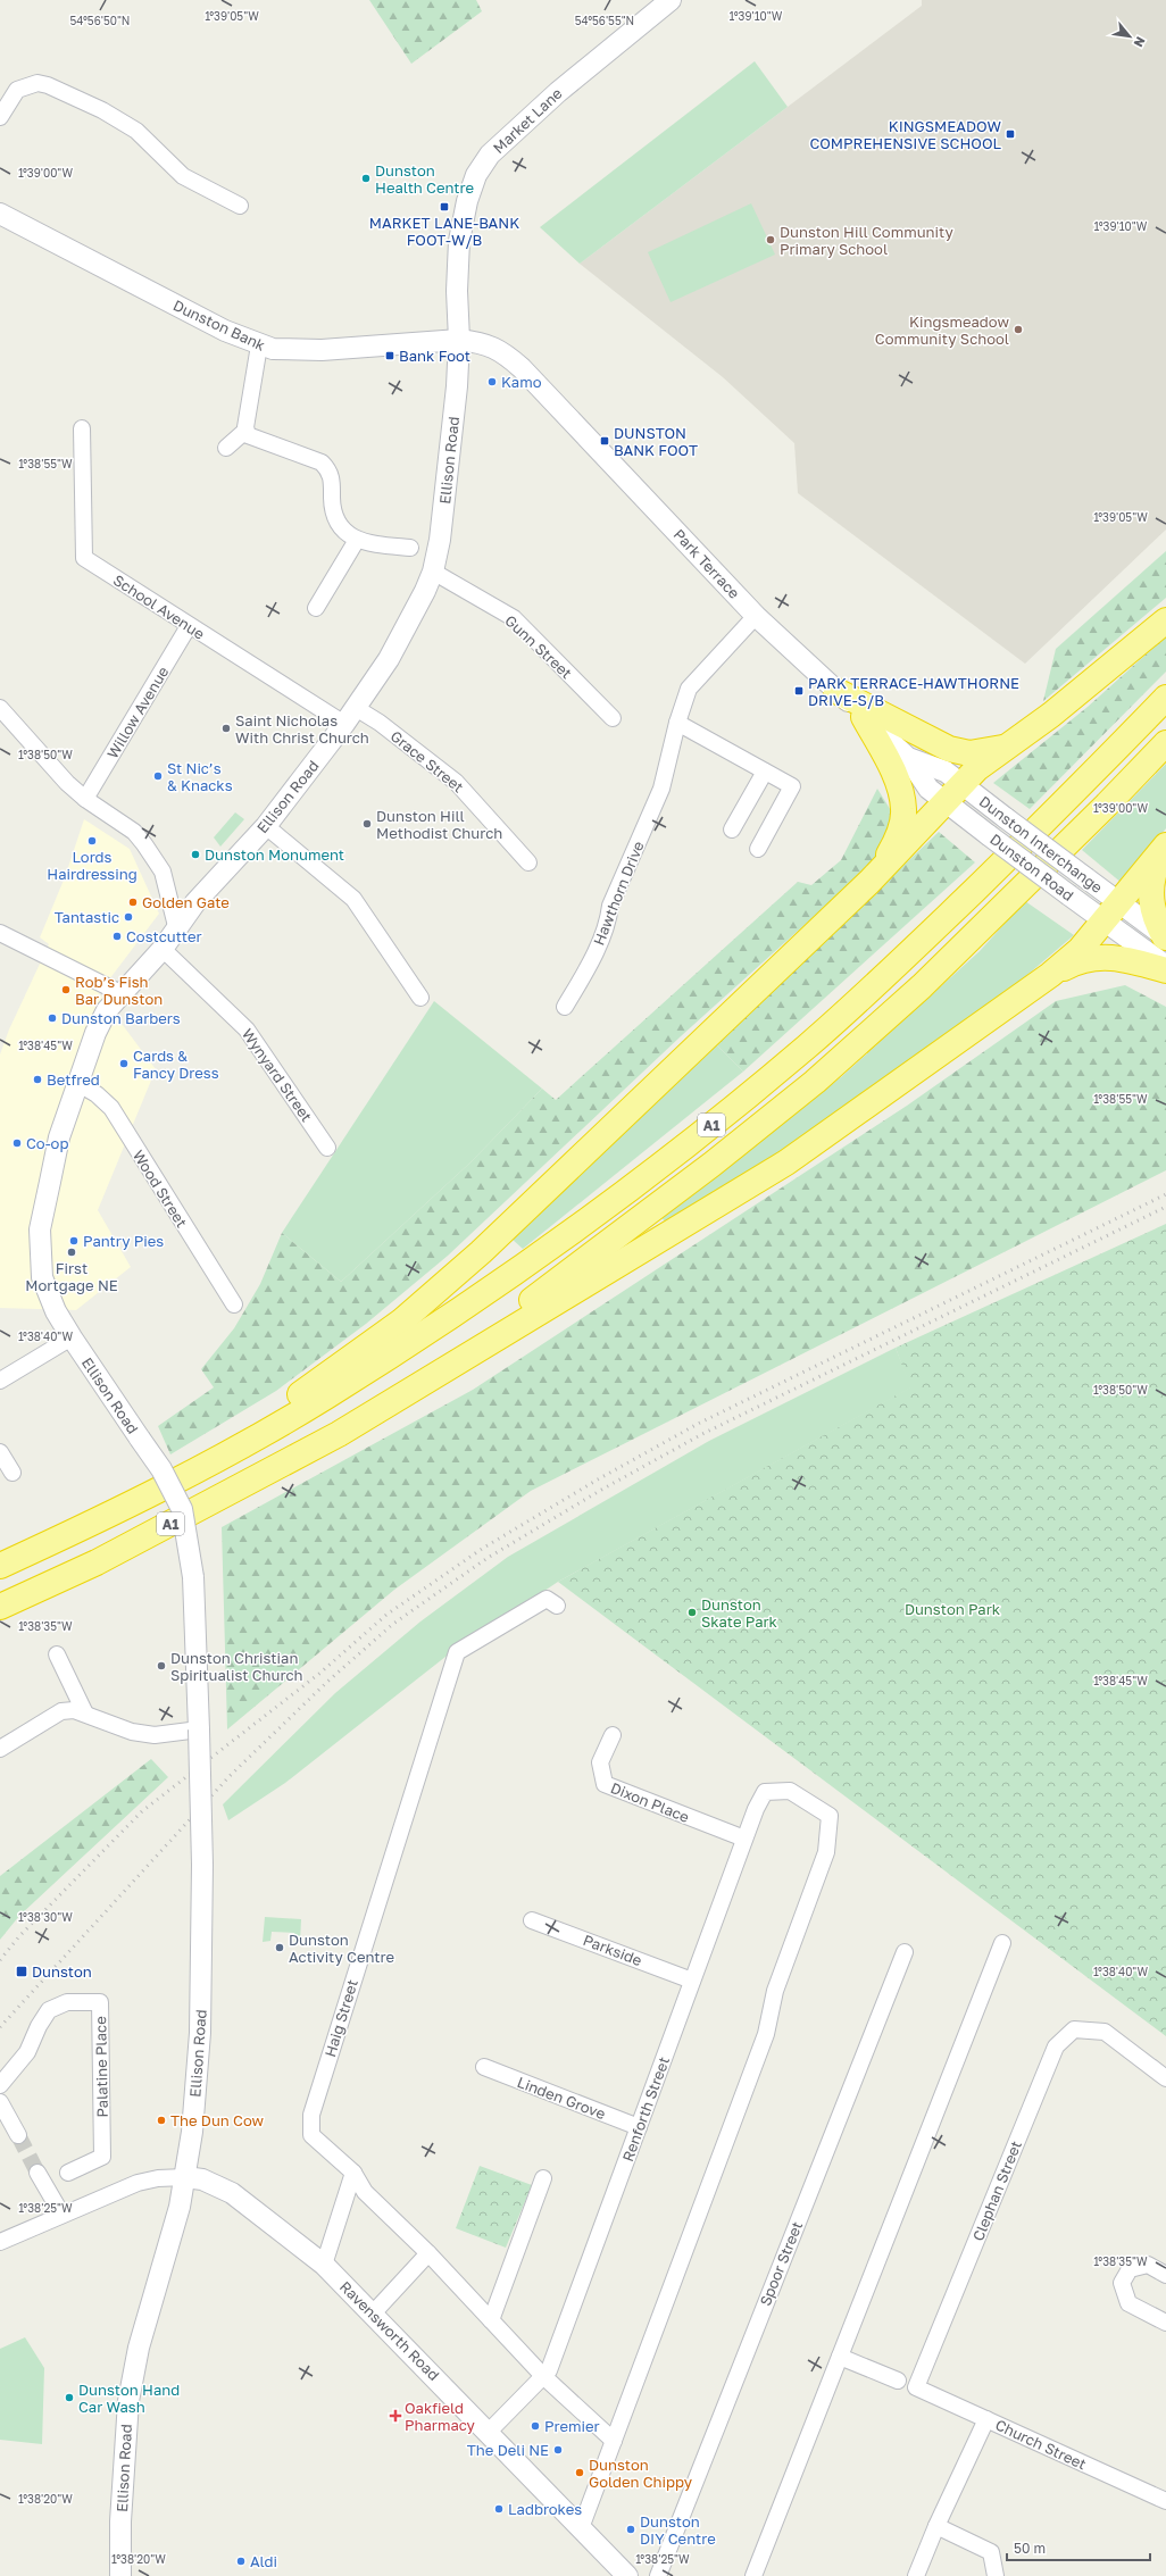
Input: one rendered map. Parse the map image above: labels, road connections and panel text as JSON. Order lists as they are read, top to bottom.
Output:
{
  "streets": {
    "highway": ["A1"],
    "street": [
      "Market Lane",
      "Dunston Bank",
      "Ellison Road",
      "Park Terrace",
      "School Avenue",
      "Gunn Street",
      "Willow Avenue",
      "Grace Street",
      "Dunston Interchange",
      "Dunston Road",
      "Hawthorn Drive",
      "Wynyard Street",
      "Wood Street",
      "Dixon Place",
      "Parkside",
      "Haig Street",
      "Palatine Place",
      "Linden Grove",
      "Renforth Street",
      "Clephan Street",
      "Spoor Street",
      "Ravensworth Road",
      "Church Street"
    ]
  },
  "crossings": [
    ["Market Lane", "Dunston Bank"],
    ["Market Lane", "Ellison Road"],
    ["Market Lane", "Park Terrace"],
    ["Dunston Bank", "Ellison Road"],
    ["Dunston Bank", "Park Terrace"],
    ["Ellison Road", "Park Terrace"],
    ["Ellison Road", "School Avenue"],
    ["Ellison Road", "Gunn Street"],
    ["Ellison Road", "Grace Street"],
    ["Ellison Road", "Wynyard Street"],
    ["Ellison Road", "Wood Street"],
    ["Ellison Road", "Ravensworth Road"],
    ["Park Terrace", "Dunston Interchange"],
    ["Park Terrace", "Dunston Road"],
    ["Park Terrace", "Hawthorn Drive"],
    ["School Avenue", "Willow Avenue"],
    ["School Avenue", "Grace Street"],
    ["Dunston Interchange", "Dunston Road"],
    ["Dixon Place", "Renforth Street"],
    ["Parkside", "Renforth Street"],
    ["Haig Street", "Renforth Street"],
    ["Linden Grove", "Renforth Street"],
    ["Renforth Street", "Ravensworth Road"],
    ["Clephan Street", "Church Street"]
  ],
  "parks": ["Dunston Park"],
  "places": {
    "transit": [
      "KINGSMEADOW COMPREHENSIVE SCHOOL",
      "MARKET LANE-BANK FOOT-W/B",
      "Bank Foot",
      "DUNSTON BANK FOOT",
      "PARK TERRACE-HAWTHORNE DRIVE-S/B",
      "Dunston"
    ],
    "other": [
      "Dunston Health Centre",
      "Dunston Hill Community Primary School",
      "Kingsmeadow Community School",
      "Kamo",
      "Saint Nicholas With Christ Church",
      "St Nic’s & Knacks",
      "Dunston Hill Methodist Church",
      "Lords Hairdressing",
      "Dunston Monument",
      "Golden Gate",
      "Tantastic",
      "Costcutter",
      "Rob’s Fish Bar Dunston",
      "Dunston Barbers",
      "Cards & Fancy Dress",
      "Betfred",
      "Co-op",
      "Pantry Pies",
      "First Mortgage NE",
      "Dunston Skate Park",
      "Dunston Christian Spiritualist Church",
      "Dunston Activity Centre",
      "The Dun Cow",
      "Dunston Hand Car Wash",
      "Premier",
      "The Deli NE",
      "Dunston Golden Chippy",
      "Ladbrokes",
      "Dunston DIY Centre",
      "Aldi"
    ],
    "health": ["Oakfield Pharmacy"]
  },
  "scale_bar": "50 m",
  "north": "bottom right",
  "coordinates": [
    "1°39'05\"W",
    "1°39'10\"W",
    "54°56'50\"N",
    "54°56'55\"N",
    "1°39'00\"W",
    "1°38'55\"W",
    "1°38'50\"W",
    "1°38'45\"W",
    "1°38'40\"W",
    "1°38'35\"W",
    "1°38'30\"W",
    "1°38'25\"W",
    "1°38'20\"W"
  ]
}
